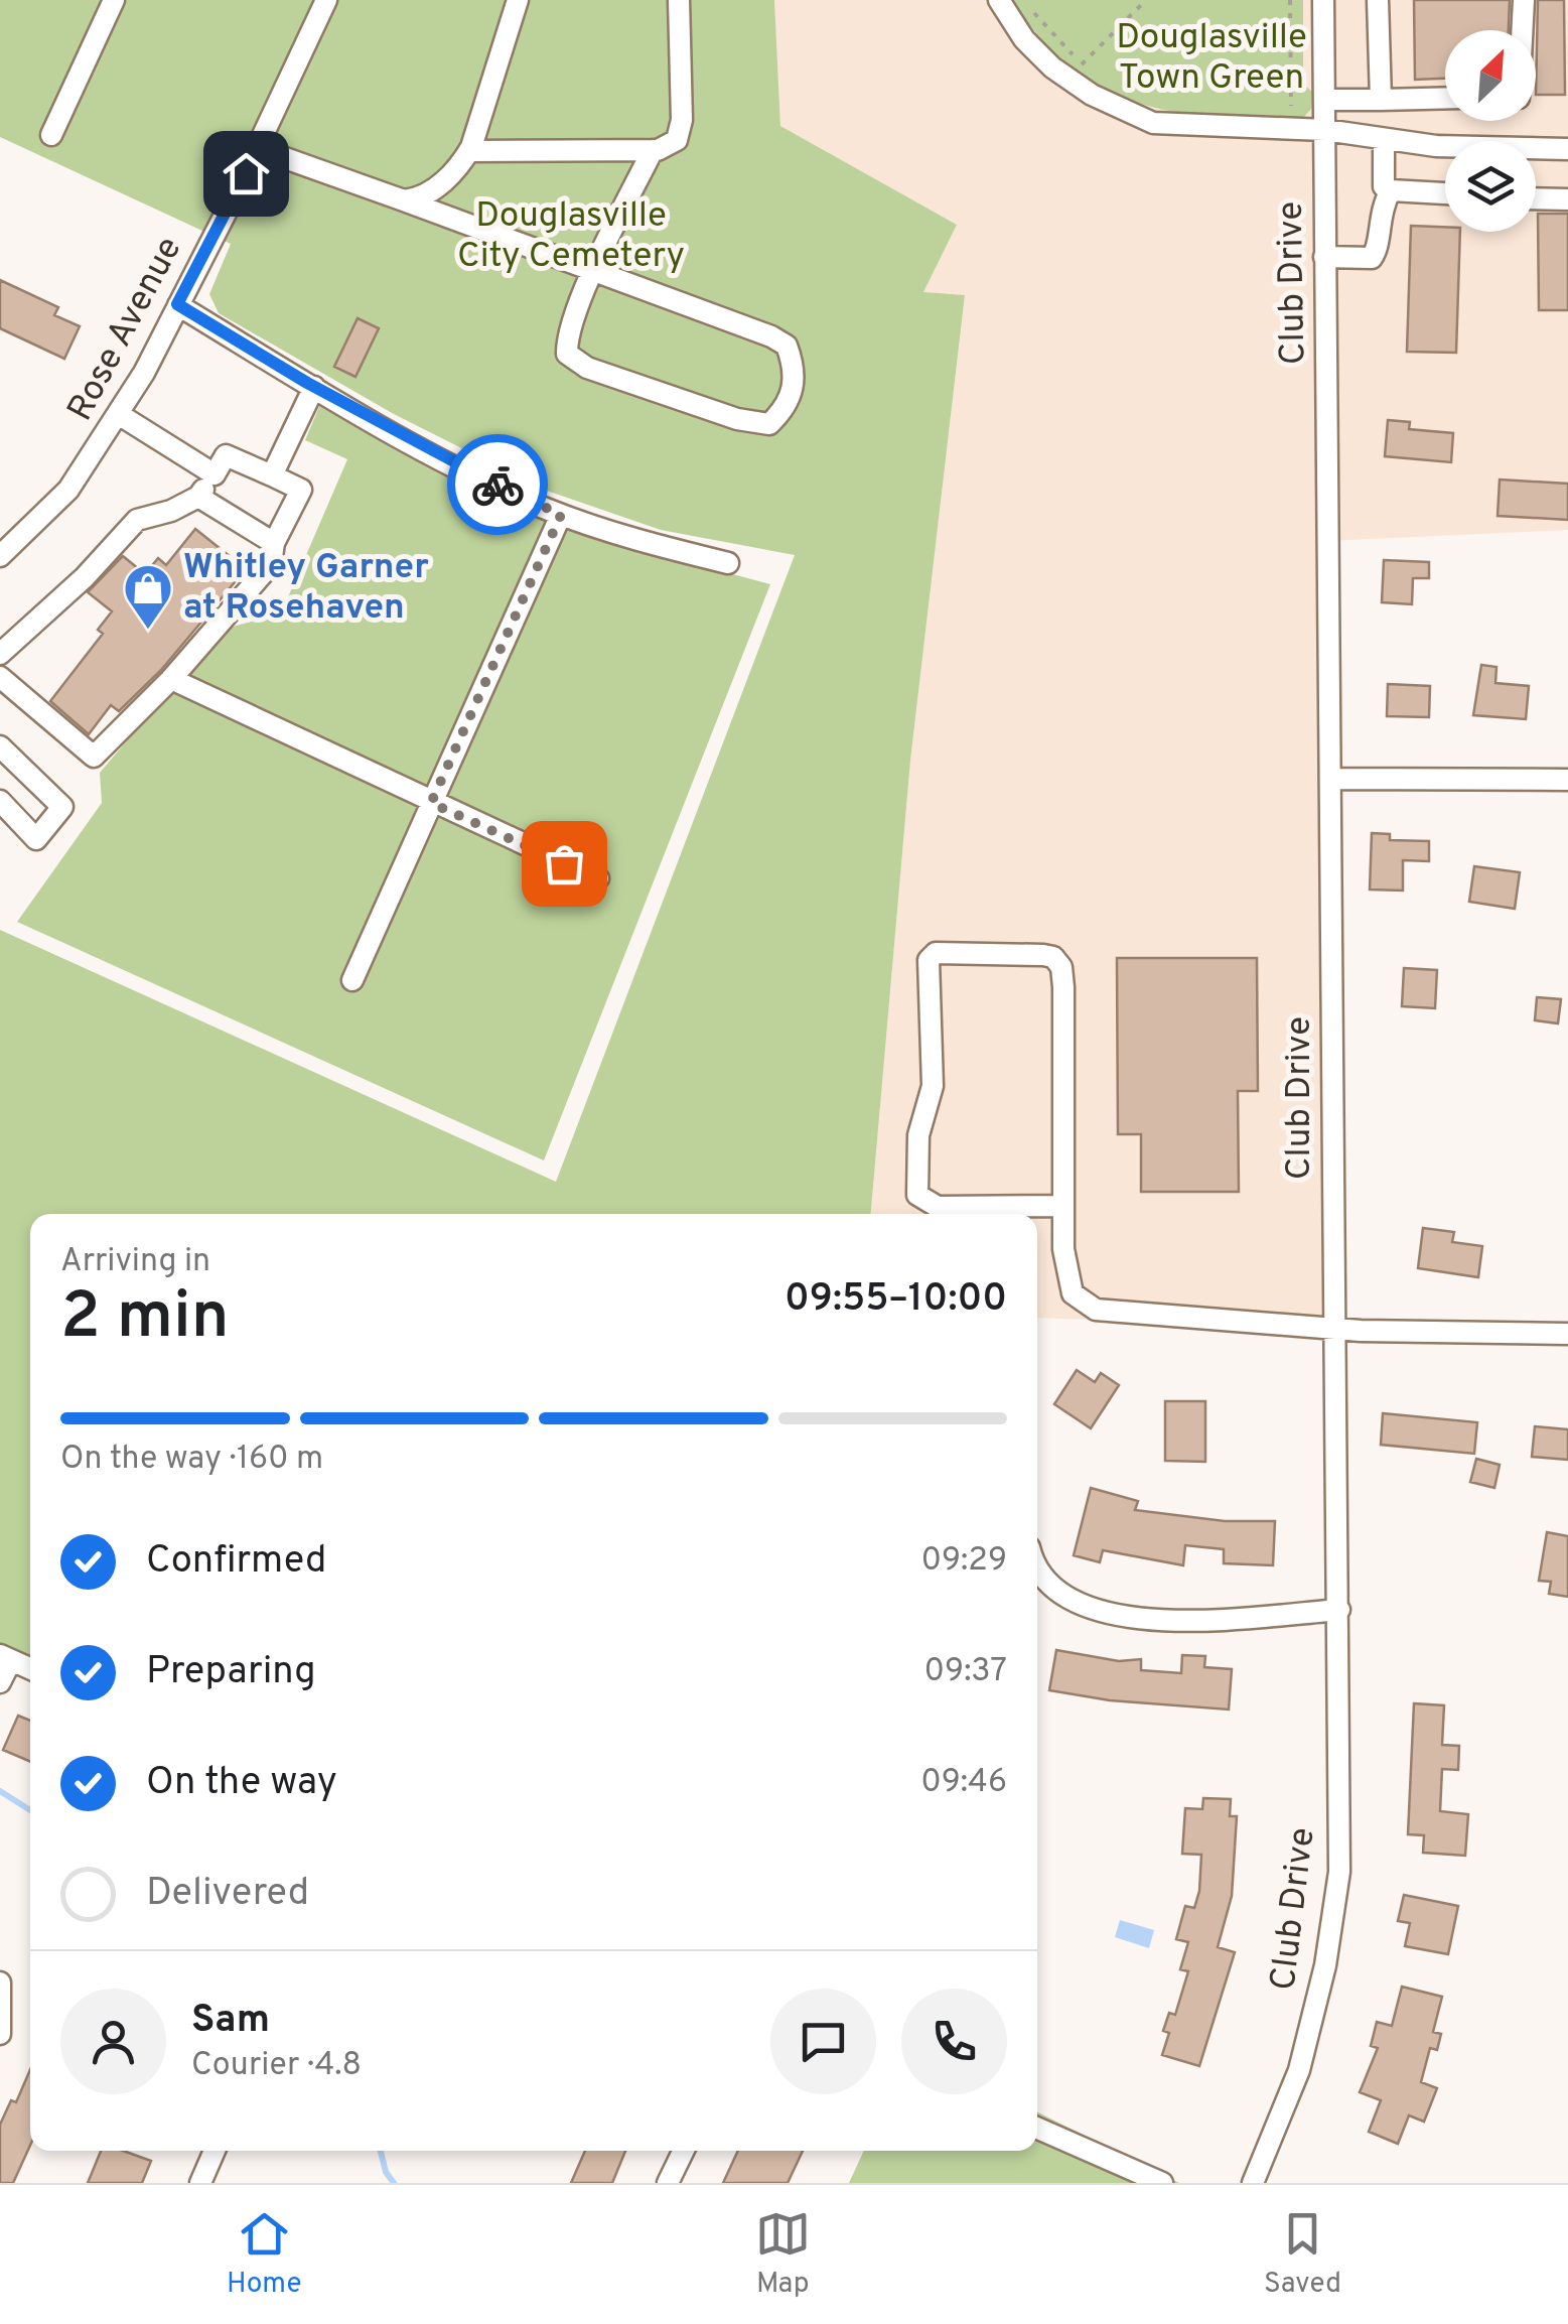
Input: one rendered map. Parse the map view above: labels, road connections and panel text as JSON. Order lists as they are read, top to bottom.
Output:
{
  "streets": {
    "street": ["Club Drive", "Rose Avenue"]
  },
  "parks": ["Douglasville Town Green", "Douglasville City Cemetery"],
  "places": {
    "shop": ["Whitley Garner at Rosehaven"]
  },
  "north": "top right",
  "page": {
    "heading": ["2 min", "Arriving in", "09:55–10:00"],
    "panel": ["Sam", "Courier · 4.8"],
    "bar": "On the way · 160 m",
    "list": [
      ["Confirmed", "09:29"],
      ["Preparing", "09:37"],
      ["On the way", "09:46"],
      "Delivered"
    ],
    "tabs": ["Home", "Map", "Saved"]
  }
}
